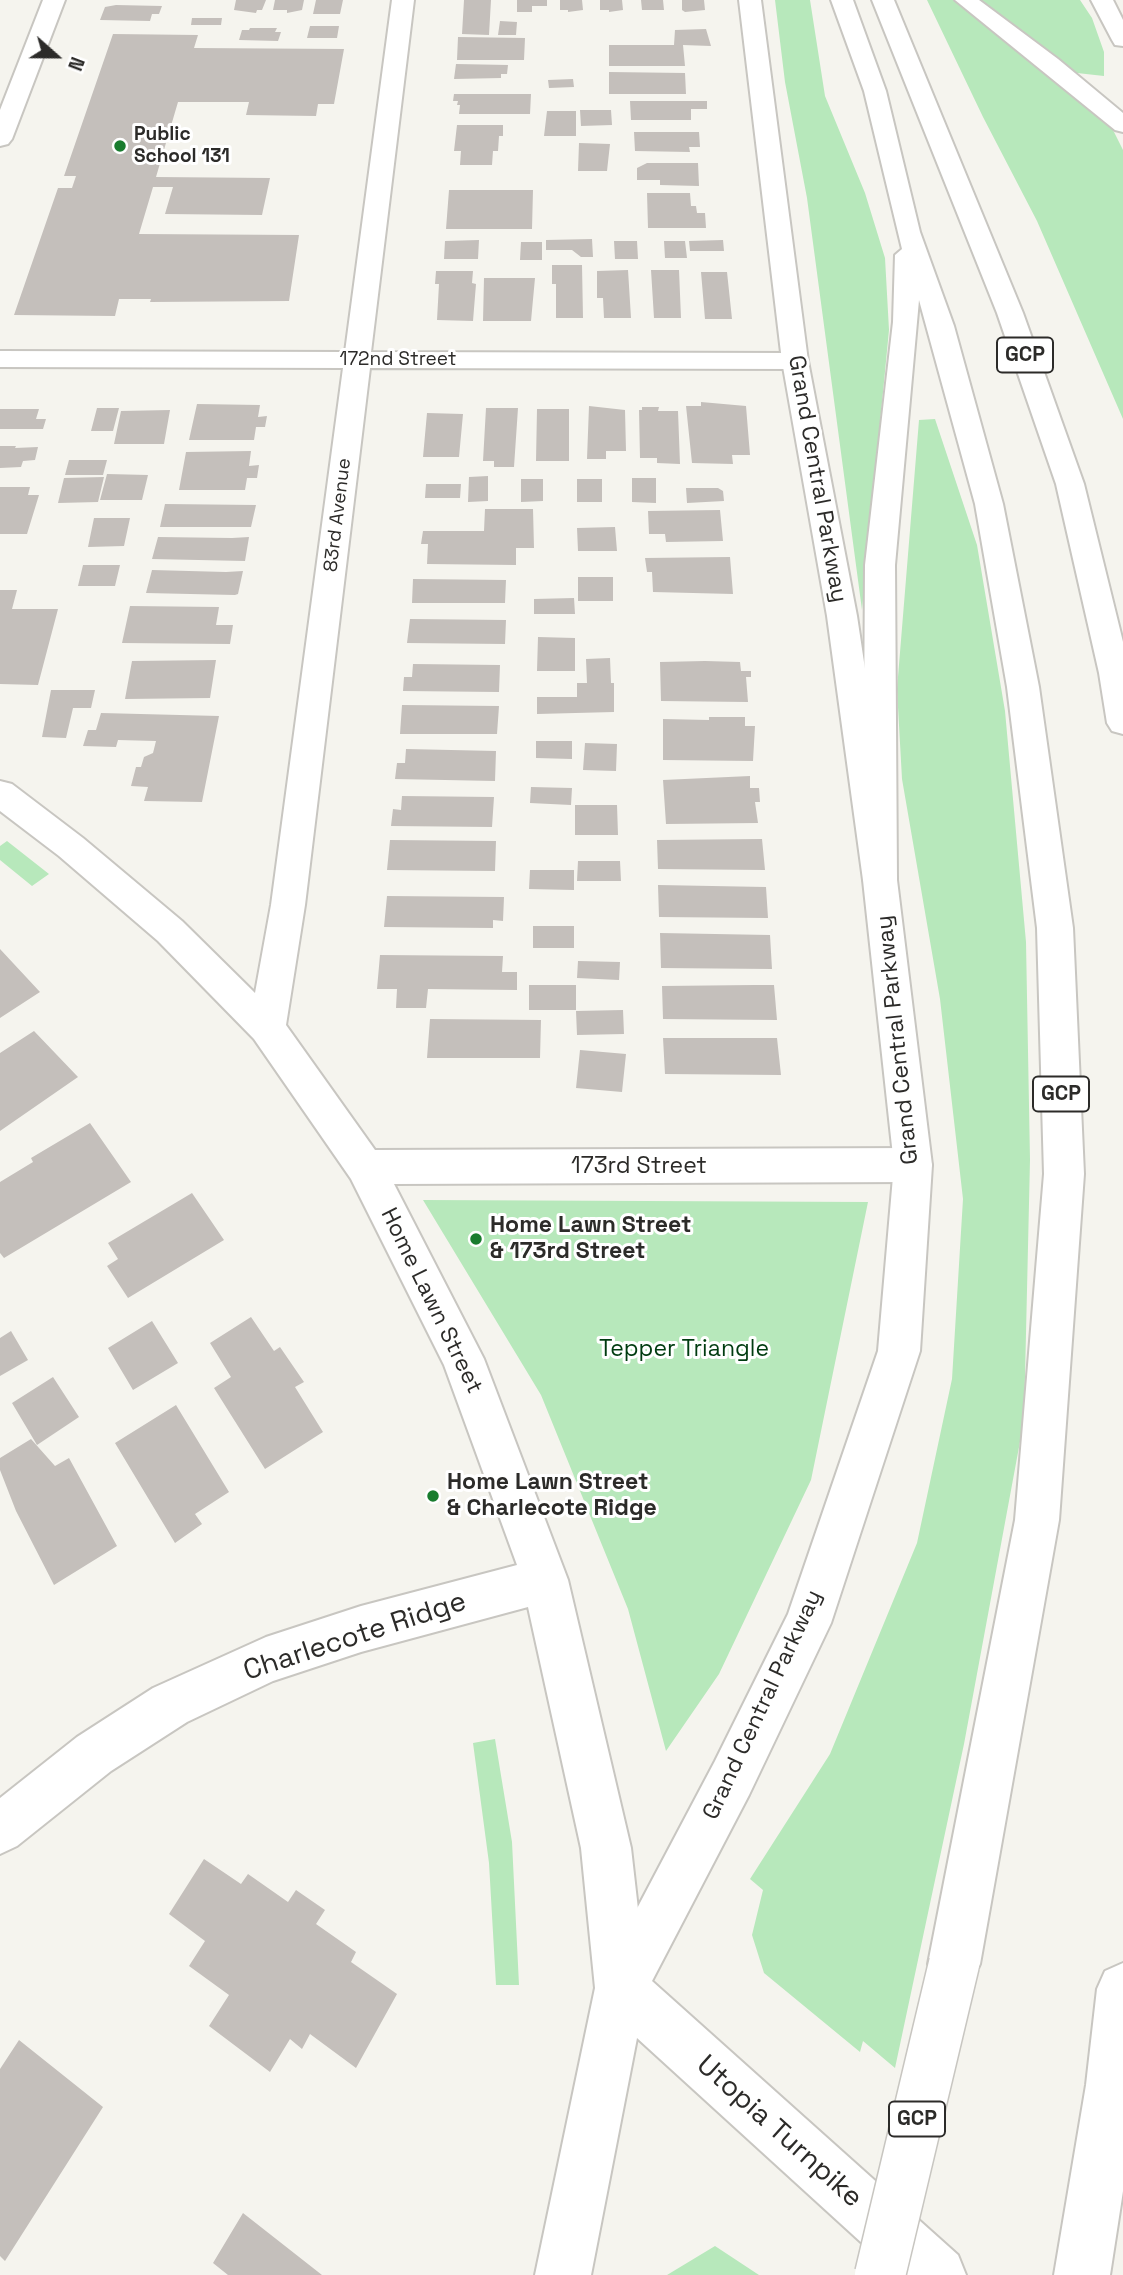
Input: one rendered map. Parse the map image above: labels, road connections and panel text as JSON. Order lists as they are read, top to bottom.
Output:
{
  "streets": {
    "main road": [
      "GCP",
      "172nd Street",
      "Grand Central Parkway",
      "83rd Avenue",
      "173rd Street",
      "Home Lawn Street",
      "Charlecote Ridge",
      "Utopia Turnpike"
    ]
  },
  "crossings": [
    ["172nd Street", "Grand Central Parkway"],
    ["172nd Street", "83rd Avenue"],
    ["Grand Central Parkway", "173rd Street"],
    ["Grand Central Parkway", "Home Lawn Street"],
    ["Grand Central Parkway", "Utopia Turnpike"],
    ["83rd Avenue", "Home Lawn Street"],
    ["173rd Street", "Home Lawn Street"],
    ["Home Lawn Street", "Charlecote Ridge"],
    ["Home Lawn Street", "Utopia Turnpike"]
  ],
  "parks": ["Tepper Triangle"],
  "places": ["Public School 131", "Home Lawn Street & 173rd Street", "Home Lawn Street & Charlecote Ridge"],
  "north": "right"
}
